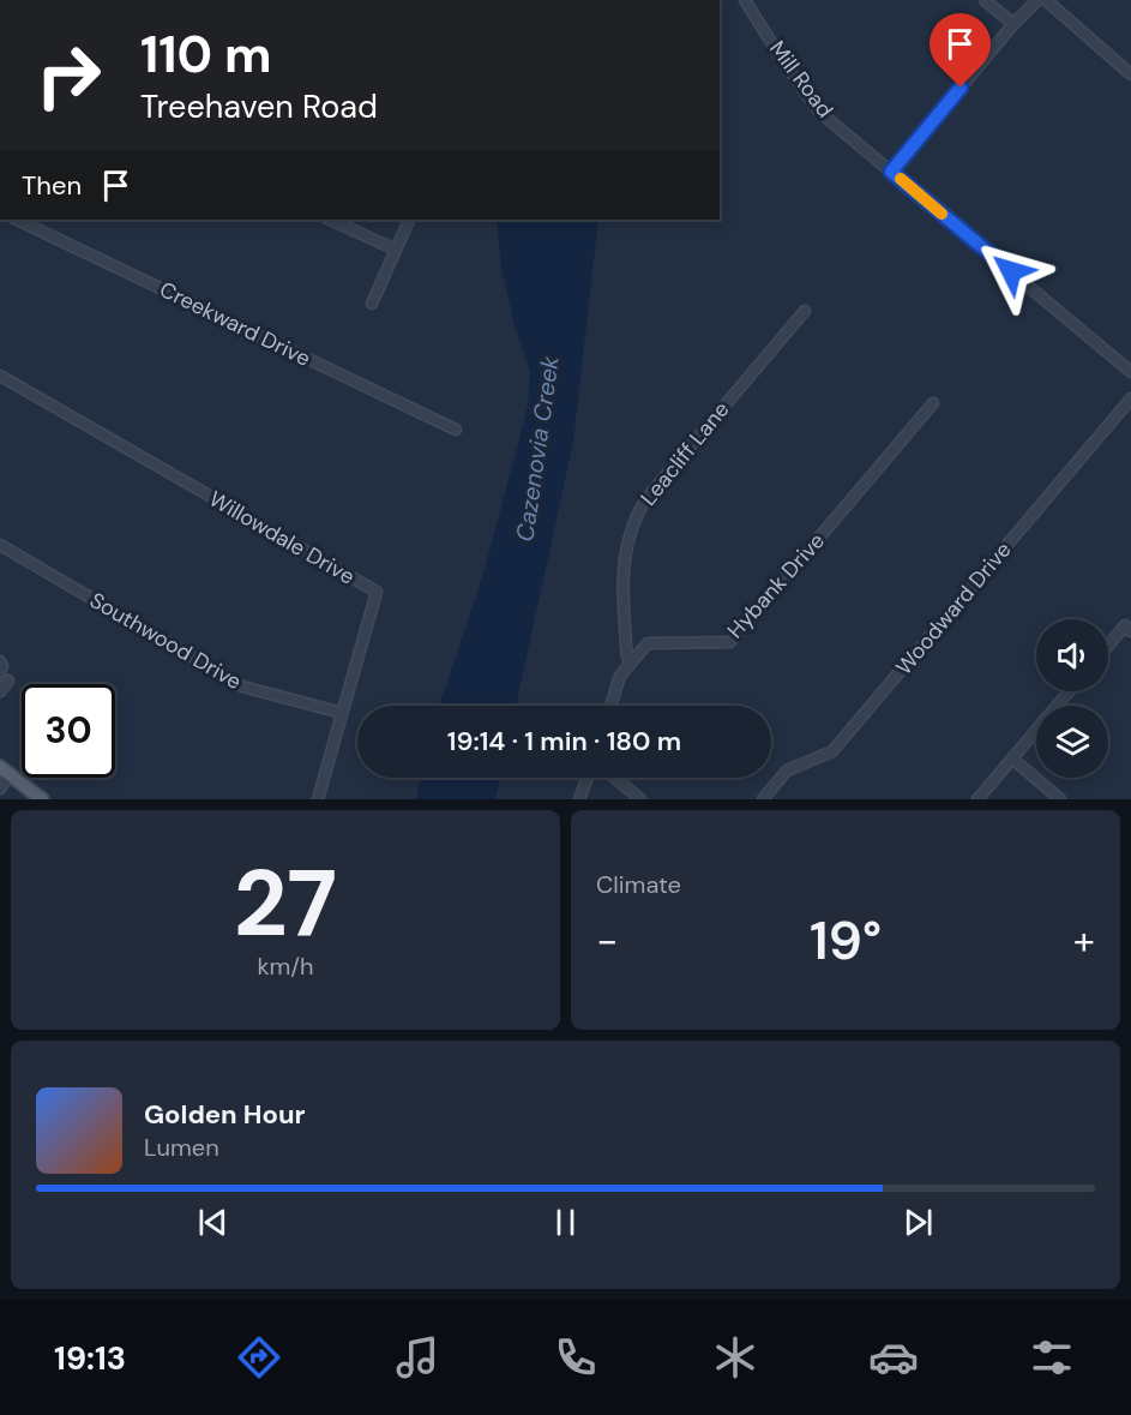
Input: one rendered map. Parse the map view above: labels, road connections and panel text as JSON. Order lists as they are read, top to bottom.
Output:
{
  "streets": {
    "street": [
      "Mill Road",
      "Creekward Drive",
      "Leacliff Lane",
      "Willowdale Drive",
      "Hybank Drive",
      "Woodward Drive",
      "Southwood Drive"
    ]
  },
  "crossings": [
    ["Leacliff Lane", "Hybank Drive"],
    ["Willowdale Drive", "Southwood Drive"]
  ],
  "water": ["Cazenovia Creek"],
  "page": {
    "turn": ["110 m", "Treehaven Road"],
    "then": "Then",
    "limit": "30",
    "trip": "19:14 · 1 min · 180 m",
    "tile": [
      ["27", "km/h"],
      "Climate"
    ],
    "heat": ["−", "19°", "+"],
    "song": ["Golden Hour", "Lumen"],
    "tabs": "19:13"
  }
}
